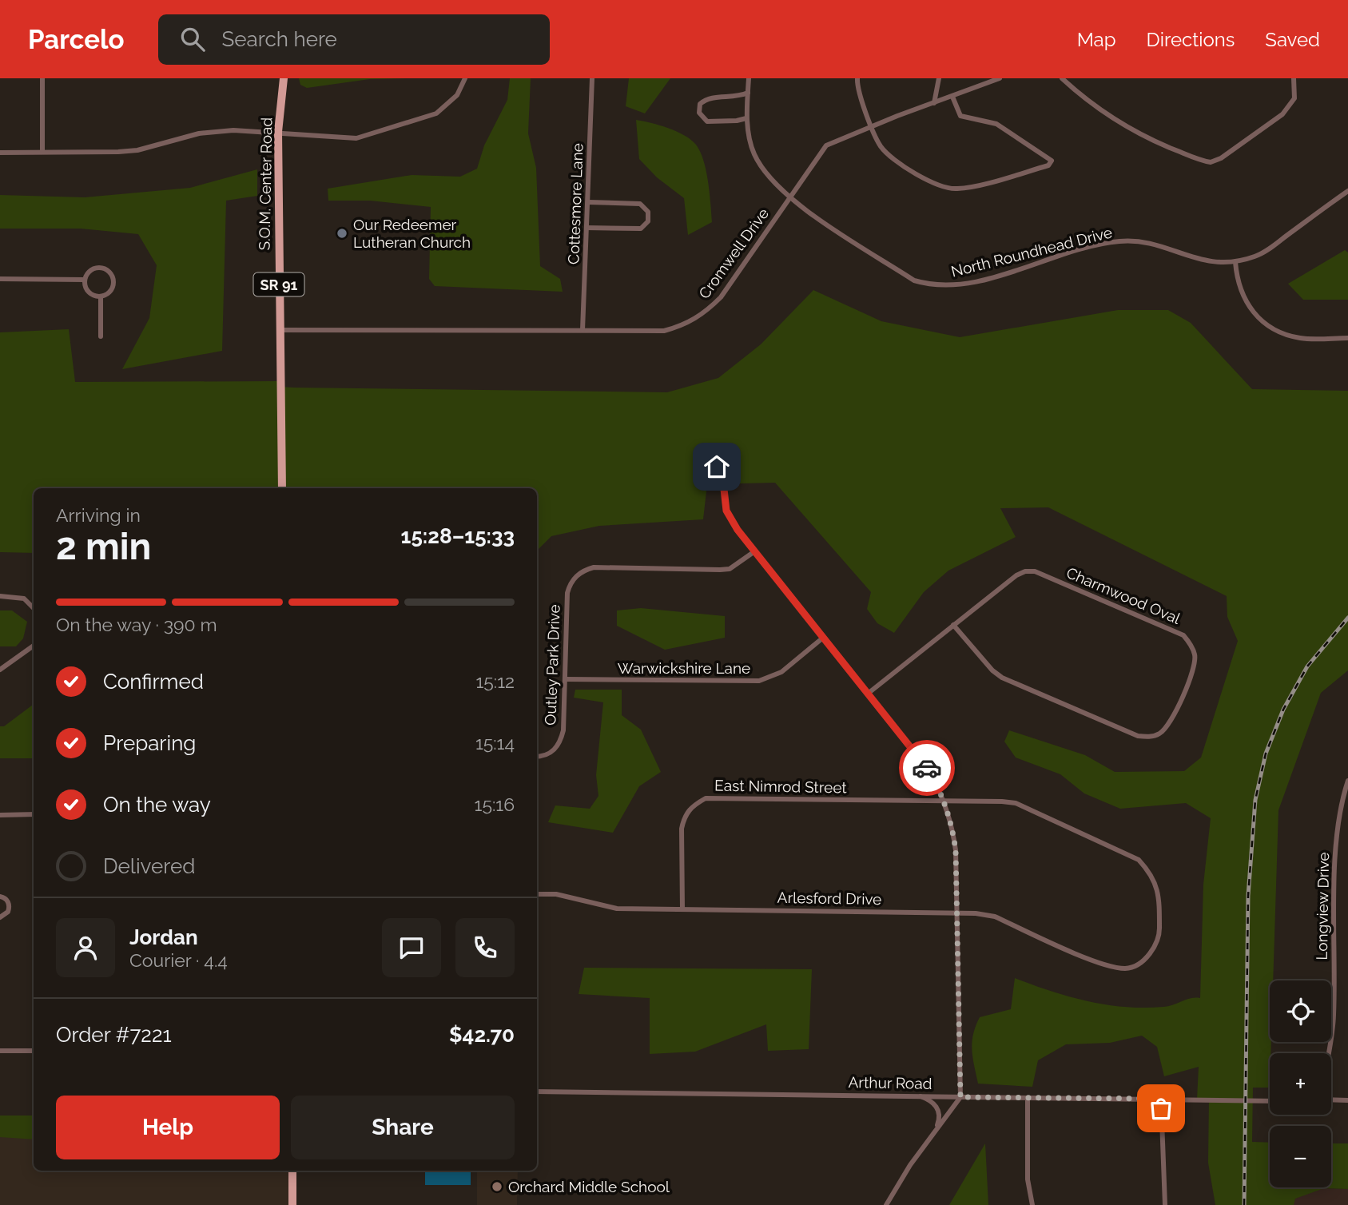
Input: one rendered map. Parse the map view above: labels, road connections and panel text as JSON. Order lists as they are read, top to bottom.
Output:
{
  "streets": {
    "main road": ["S.O.M. Center Road", "SR 91"],
    "street": [
      "Cottesmore Lane",
      "North Roundhead Drive",
      "Cromwell Drive",
      "Charmwood Oval",
      "Outley Park Drive",
      "Warwickshire Lane",
      "East Nimrod Street",
      "Arlesford Drive",
      "Longview Drive",
      "Arthur Road"
    ]
  },
  "crossings": [
    ["S.O.M. Center Road", "Cromwell Drive"],
    ["Cottesmore Lane", "Cromwell Drive"],
    ["North Roundhead Drive", "Cromwell Drive"],
    ["Outley Park Drive", "Warwickshire Lane"],
    ["East Nimrod Street", "Arlesford Drive"]
  ],
  "places": ["Our Redeemer Lutheran Church", "Orchard Middle School"],
  "page": {
    "header": "Parcelo",
    "search": "Search here",
    "nav": ["Map", "Directions", "Saved"],
    "heading": ["2 min", "Arriving in", "15:28–15:33"],
    "panel": [
      "Jordan",
      "Courier · 4.4",
      "Order #7221",
      "$42.70"
    ],
    "bar": "On the way · 390 m",
    "list": [
      ["Confirmed", "15:12"],
      ["Preparing", "15:14"],
      ["On the way", "15:16"],
      "Delivered"
    ],
    "map_buttons": ["+", "−"],
    "buttons": ["Help", "Share"]
  }
}
